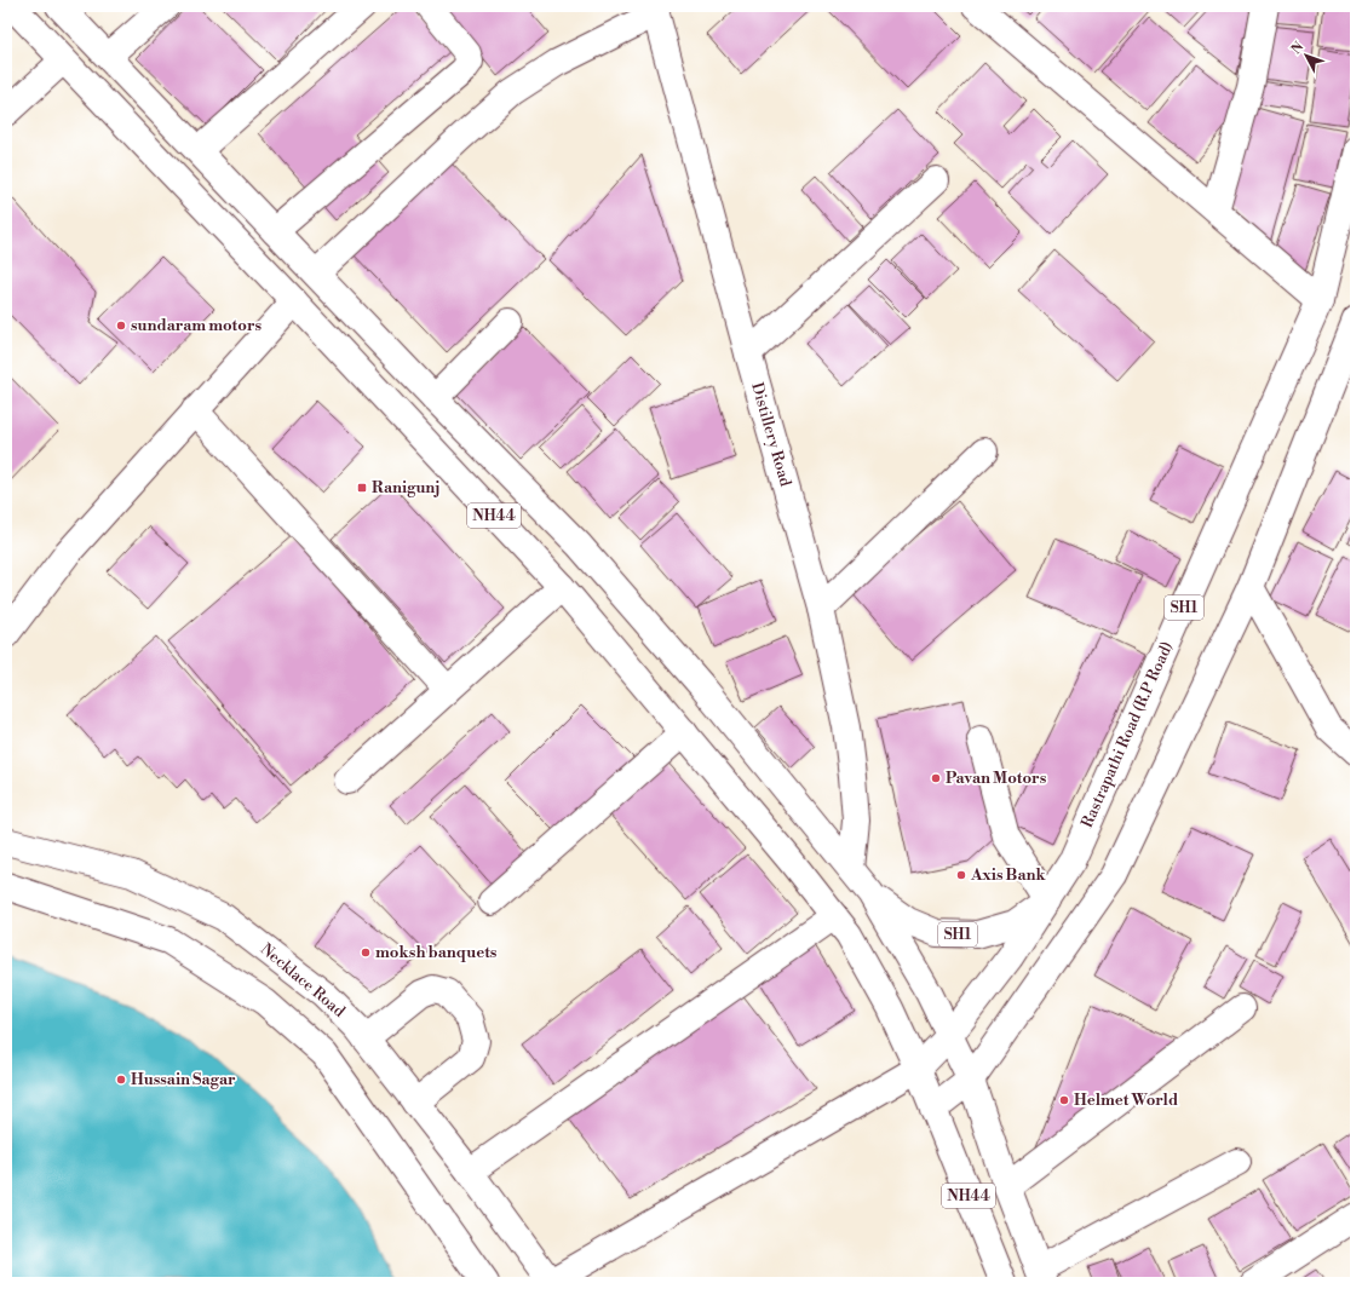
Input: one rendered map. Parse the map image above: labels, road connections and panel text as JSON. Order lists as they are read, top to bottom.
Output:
{
  "streets": {
    "main road": [
      "Distillery Road",
      "NH44",
      "SH1",
      "Rastrapathi Road (R.P Road)",
      "Necklace Road"
    ]
  },
  "crossings": [
    ["Distillery Road", "NH44"],
    ["NH44", "SH1"],
    ["NH44", "Rastrapathi Road (R.P Road)"],
    ["SH1", "Rastrapathi Road (R.P Road)"],
    ["Rastrapathi Road (R.P Road)", "Necklace Road"]
  ],
  "places": {
    "other": [
      "sundaram motors",
      "Pavan Motors",
      "Axis Bank",
      "moksh banquets",
      "Hussain Sagar",
      "Helmet World"
    ],
    "transit": ["Ranigunj"]
  },
  "north": "top left"
}
